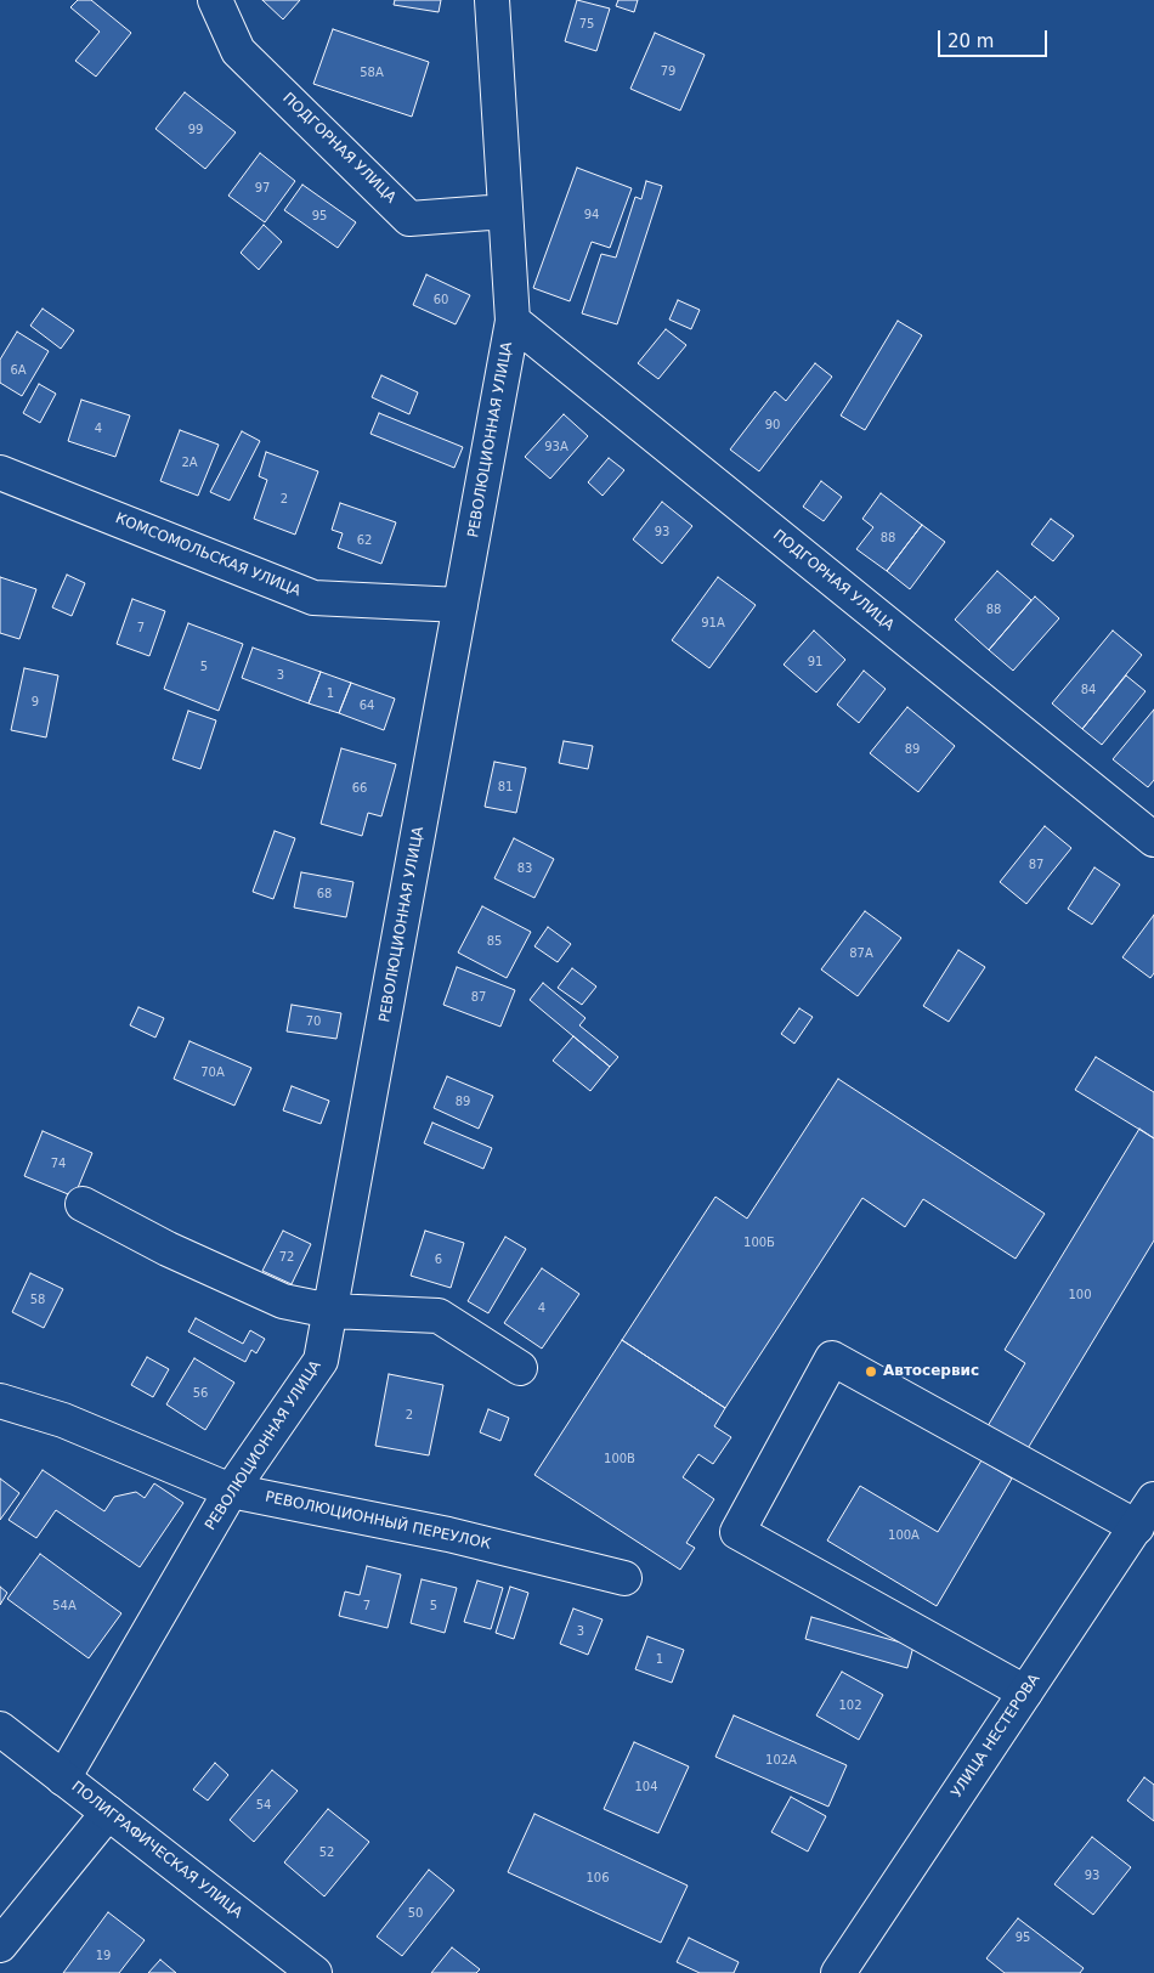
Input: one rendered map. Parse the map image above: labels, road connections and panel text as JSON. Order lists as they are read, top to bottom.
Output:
{
  "streets": {
    "street": [
      "ПОДГОРНАЯ УЛИЦА",
      "РЕВОЛЮЦИОННАЯ УЛИЦА",
      "КОМСОМОЛЬСКАЯ УЛИЦА",
      "РЕВОЛЮЦИОННЫЙ ПЕРЕУЛОК",
      "УЛИЦА НЕСТЕРОВА",
      "ПОЛИГРАФИЧЕСКАЯ УЛИЦА"
    ]
  },
  "crossings": [
    ["ПОДГОРНАЯ УЛИЦА", "РЕВОЛЮЦИОННАЯ УЛИЦА"],
    ["РЕВОЛЮЦИОННАЯ УЛИЦА", "КОМСОМОЛЬСКАЯ УЛИЦА"],
    ["РЕВОЛЮЦИОННАЯ УЛИЦА", "РЕВОЛЮЦИОННЫЙ ПЕРЕУЛОК"],
    ["РЕВОЛЮЦИОННАЯ УЛИЦА", "ПОЛИГРАФИЧЕСКАЯ УЛИЦА"]
  ],
  "places": ["Автосервис"],
  "house_numbers": [
    "75",
    "79",
    "58А",
    "99",
    "97",
    "94",
    "95",
    "60",
    "6А",
    "90",
    "4",
    "93А",
    "2А",
    "2",
    "93",
    "88",
    "62",
    "88",
    "91А",
    "7",
    "91",
    "5",
    "3",
    "84",
    "1",
    "9",
    "64",
    "89",
    "81",
    "66",
    "87",
    "83",
    "68",
    "85",
    "87А",
    "87",
    "70",
    "70А",
    "89",
    "74",
    "100Б",
    "72",
    "6",
    "100",
    "58",
    "4",
    "56",
    "2",
    "100В",
    "100А",
    "54А",
    "7",
    "5",
    "3",
    "1",
    "102",
    "102А",
    "104",
    "54",
    "52",
    "93",
    "106",
    "50",
    "95",
    "19"
  ],
  "scale_bar": "20 m"
}
